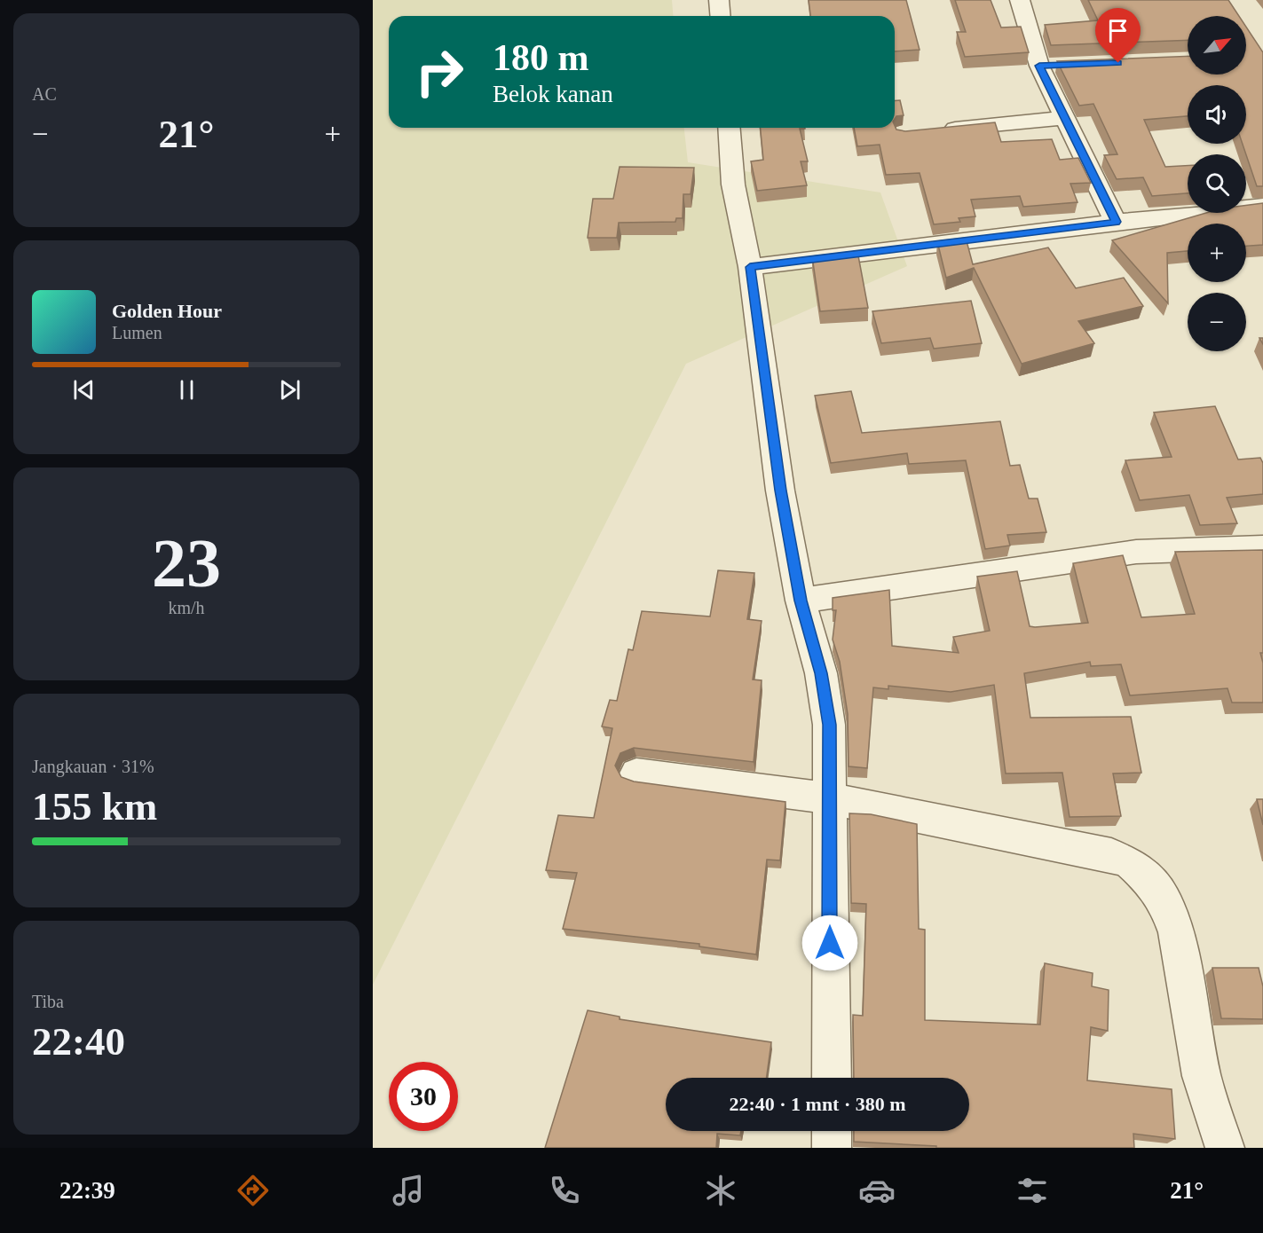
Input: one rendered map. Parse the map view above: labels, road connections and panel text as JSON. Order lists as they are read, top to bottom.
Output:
{
  "north": "top right",
  "page": {
    "tile": [
      "AC",
      ["23", "km/h"],
      ["Jangkauan · 31%", "155 km"],
      ["Tiba", "22:40"]
    ],
    "map_buttons": ["+", "−"],
    "turn": ["180 m", "Belok kanan"],
    "heat": ["−", "21°", "+"],
    "song": ["Golden Hour", "Lumen"],
    "limit": "30",
    "trip": "22:40 · 1 mnt · 380 m",
    "tabs": ["22:39", "21°"]
  }
}
